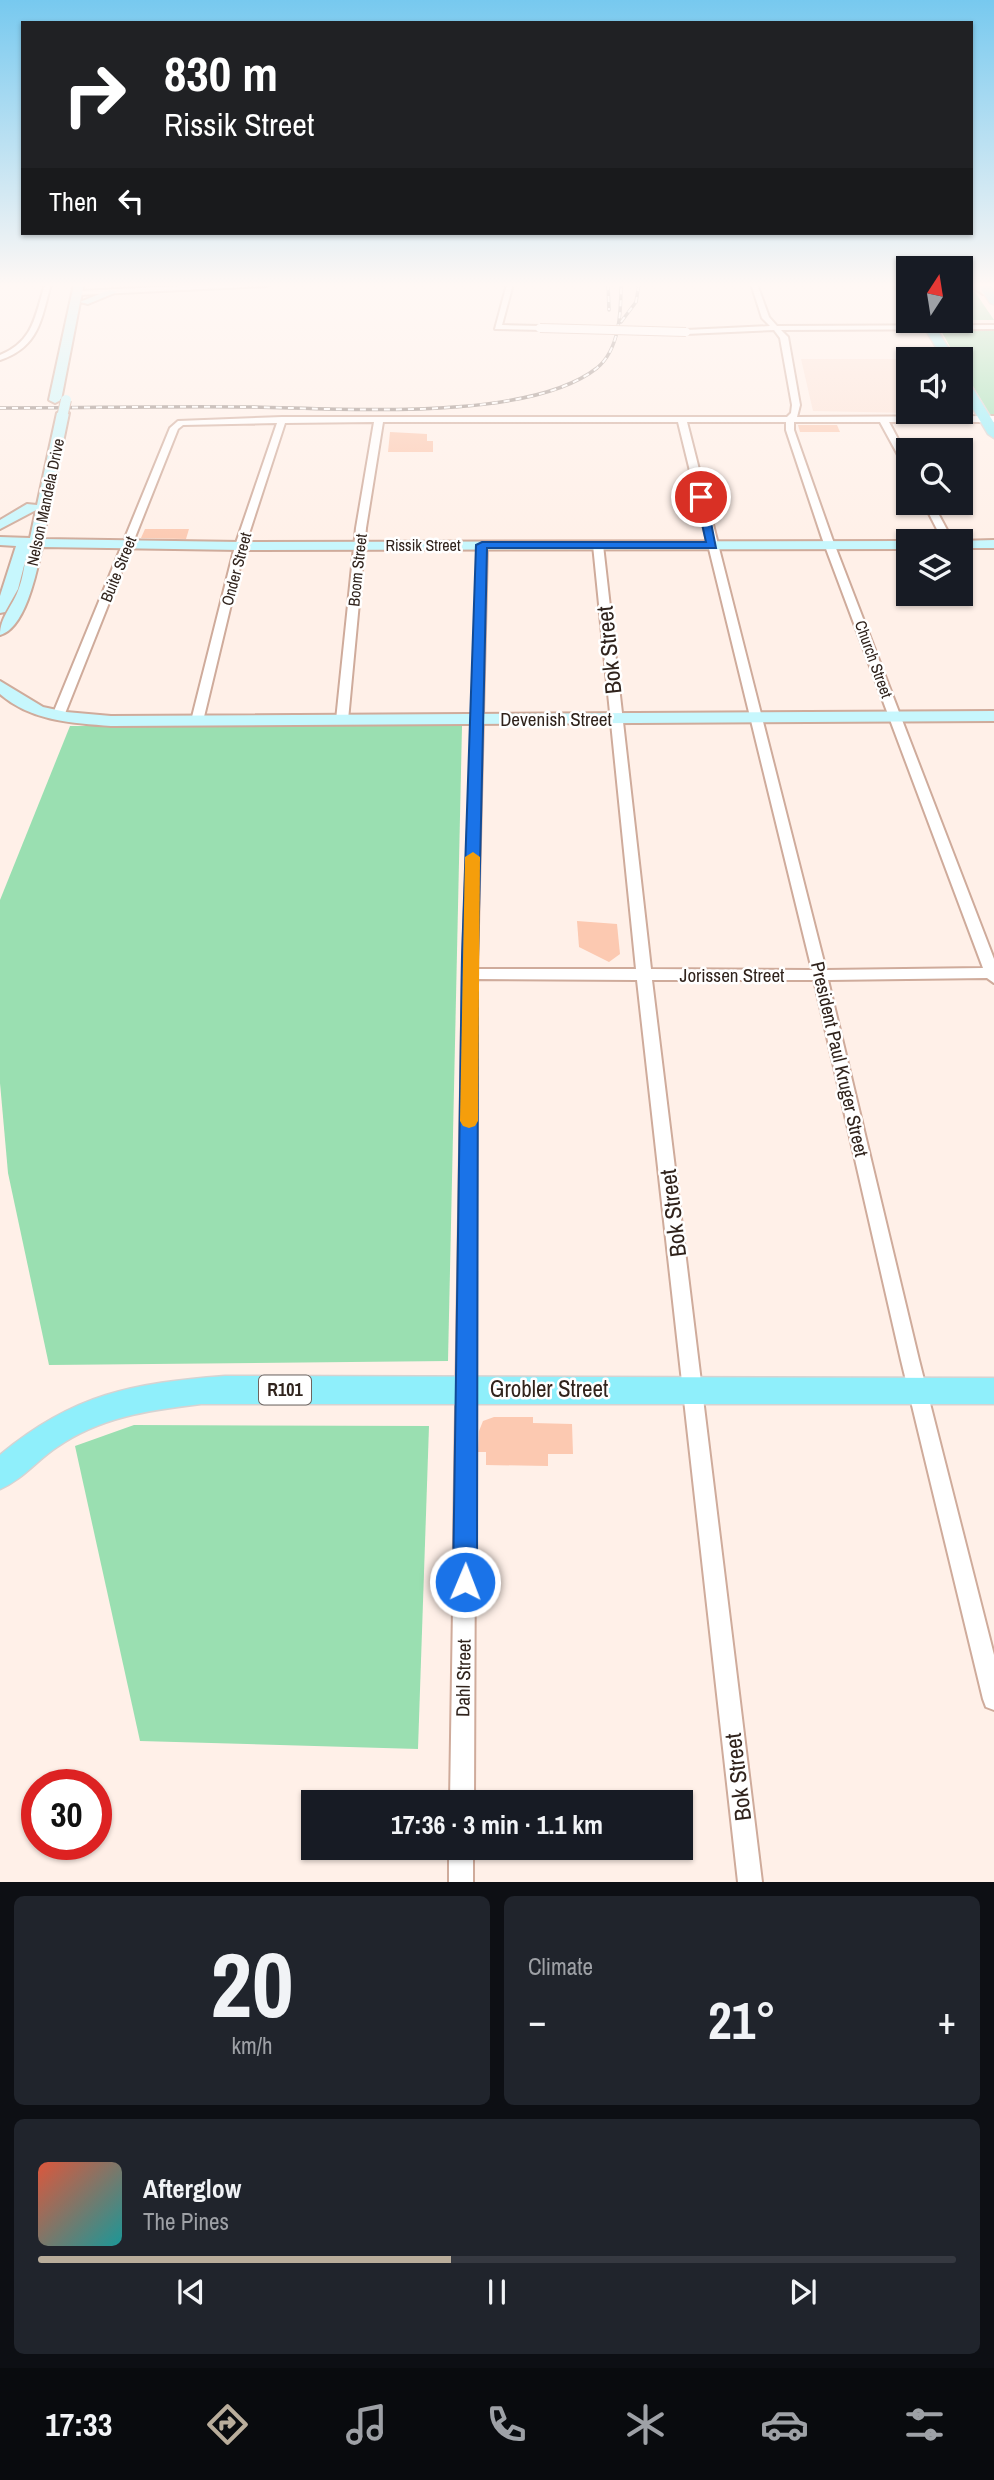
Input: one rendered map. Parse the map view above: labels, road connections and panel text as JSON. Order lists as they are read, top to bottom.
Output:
{
  "streets": {
    "main road": [
      "Nelson Mandela Drive",
      "Rissik Street",
      "Devenish Street",
      "Grobler Street",
      "R101"
    ],
    "street": [
      "Buite Street",
      "Onder Street",
      "Boom Street",
      "Bok Street",
      "Church Street",
      "Jorissen Street",
      "President Paul Kruger Street",
      "Dahl Street"
    ]
  },
  "crossings": [
    ["Nelson Mandela Drive", "Rissik Street"],
    ["Rissik Street", "Buite Street"],
    ["Rissik Street", "Onder Street"],
    ["Rissik Street", "Boom Street"],
    ["Rissik Street", "Bok Street"],
    ["Rissik Street", "Church Street"],
    ["Rissik Street", "President Paul Kruger Street"],
    ["Rissik Street", "Dahl Street"],
    ["Buite Street", "Onder Street"],
    ["Buite Street", "Devenish Street"],
    ["Onder Street", "Devenish Street"],
    ["Boom Street", "Devenish Street"],
    ["Bok Street", "Devenish Street"],
    ["Bok Street", "Jorissen Street"],
    ["Bok Street", "Grobler Street"],
    ["Church Street", "Devenish Street"],
    ["Church Street", "Jorissen Street"],
    ["Devenish Street", "President Paul Kruger Street"],
    ["Devenish Street", "Dahl Street"],
    ["Jorissen Street", "President Paul Kruger Street"],
    ["Jorissen Street", "Dahl Street"],
    ["President Paul Kruger Street", "Grobler Street"],
    ["Grobler Street", "Dahl Street"]
  ],
  "north": "top",
  "page": {
    "turn": ["830 m", "Rissik Street"],
    "then": "Then",
    "limit": "30",
    "trip": "17:36 · 3 min · 1.1 km",
    "tile": [
      ["20", "km/h"],
      "Climate"
    ],
    "heat": ["−", "21°", "+"],
    "song": ["Afterglow", "The Pines"],
    "tabs": "17:33"
  }
}
